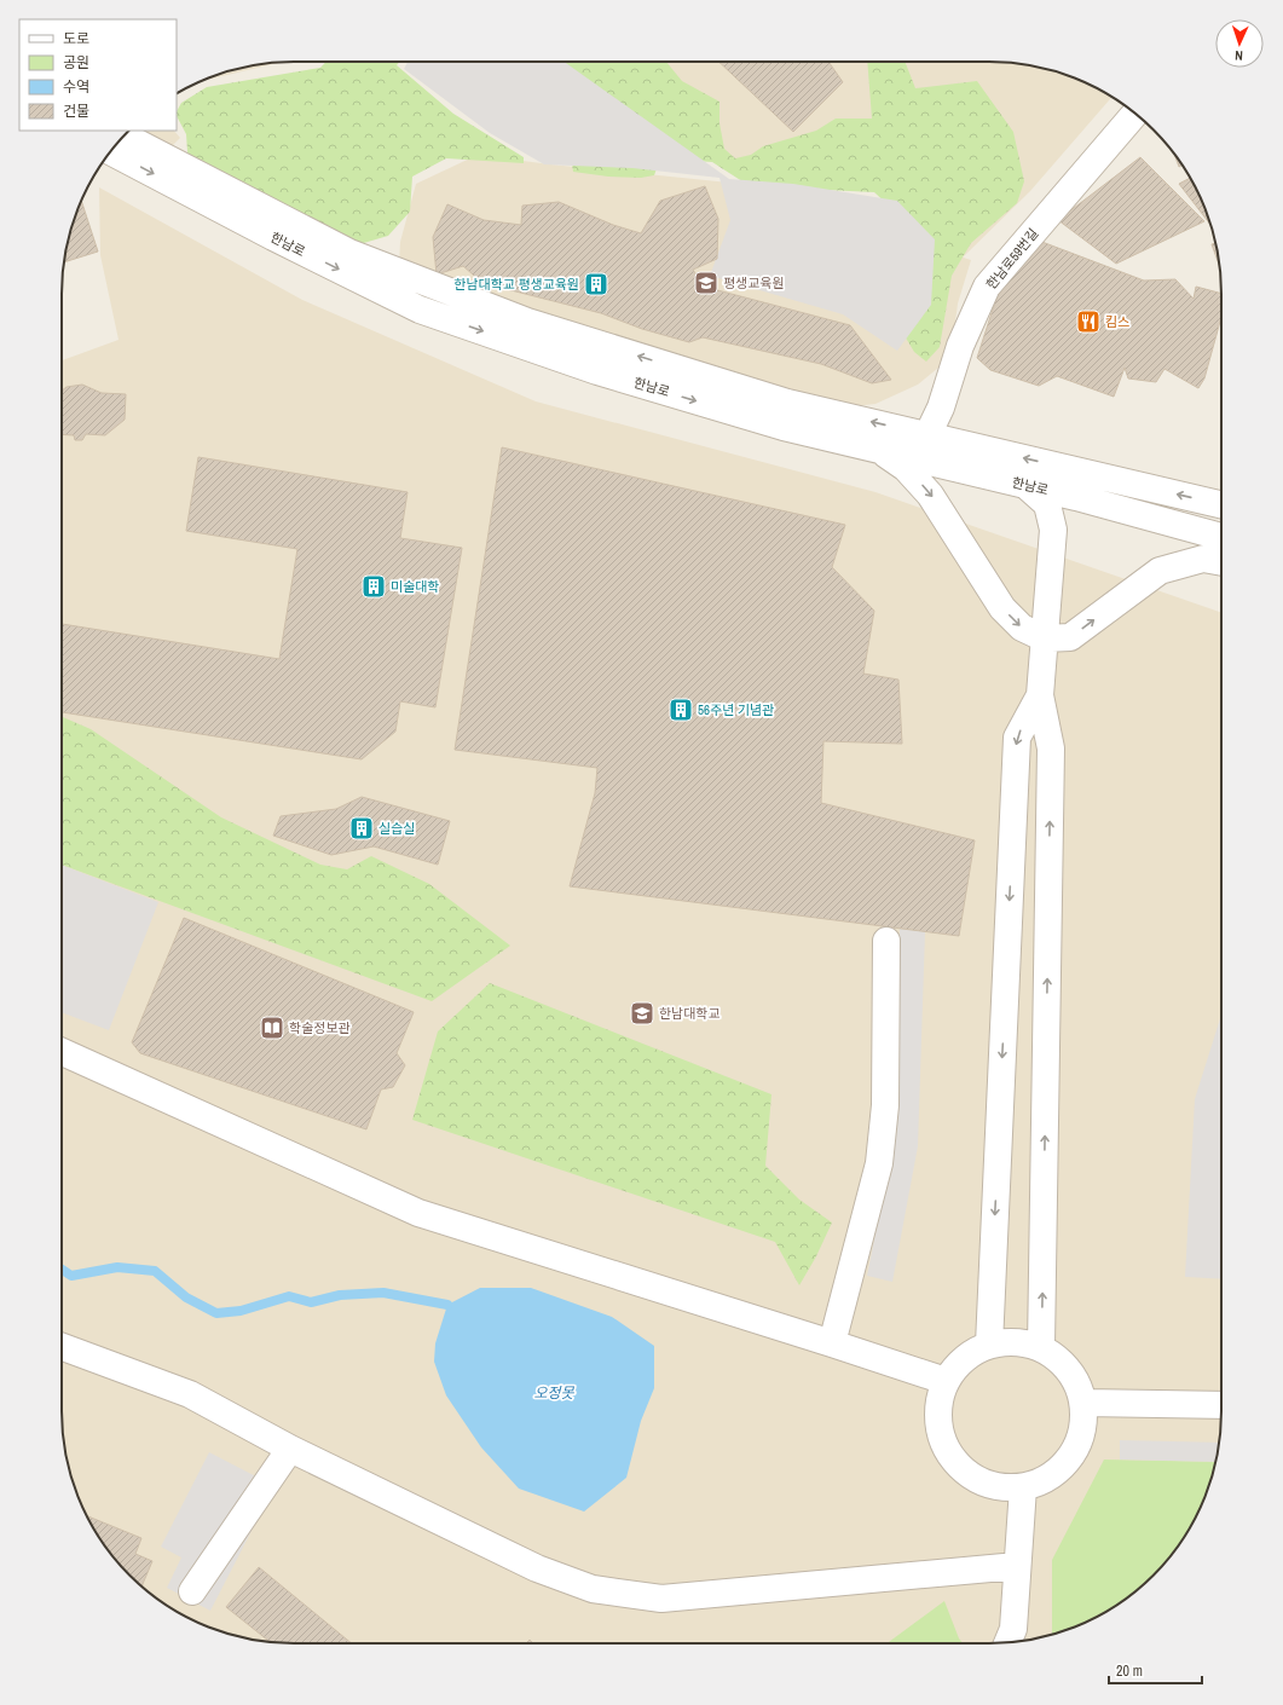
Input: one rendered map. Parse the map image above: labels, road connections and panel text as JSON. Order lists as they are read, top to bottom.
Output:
{
  "streets": {
    "street": ["한남로", "한남로59번길"]
  },
  "crossings": [
    ["한남로", "한남로59번길"]
  ],
  "water": ["오정못"],
  "places": {
    "school or university": ["평생교육원", "한남대학교"],
    "building": [
      "한남대학교 평생교육원",
      "미술대학",
      "56주년 기념관",
      "실습실"
    ],
    "restaurant": ["킴스"],
    "library": ["학술정보관"]
  },
  "legend": [
    "도로",
    "공원",
    "수역",
    "건물"
  ],
  "scale_bar": "20 m",
  "north": "bottom"
}
